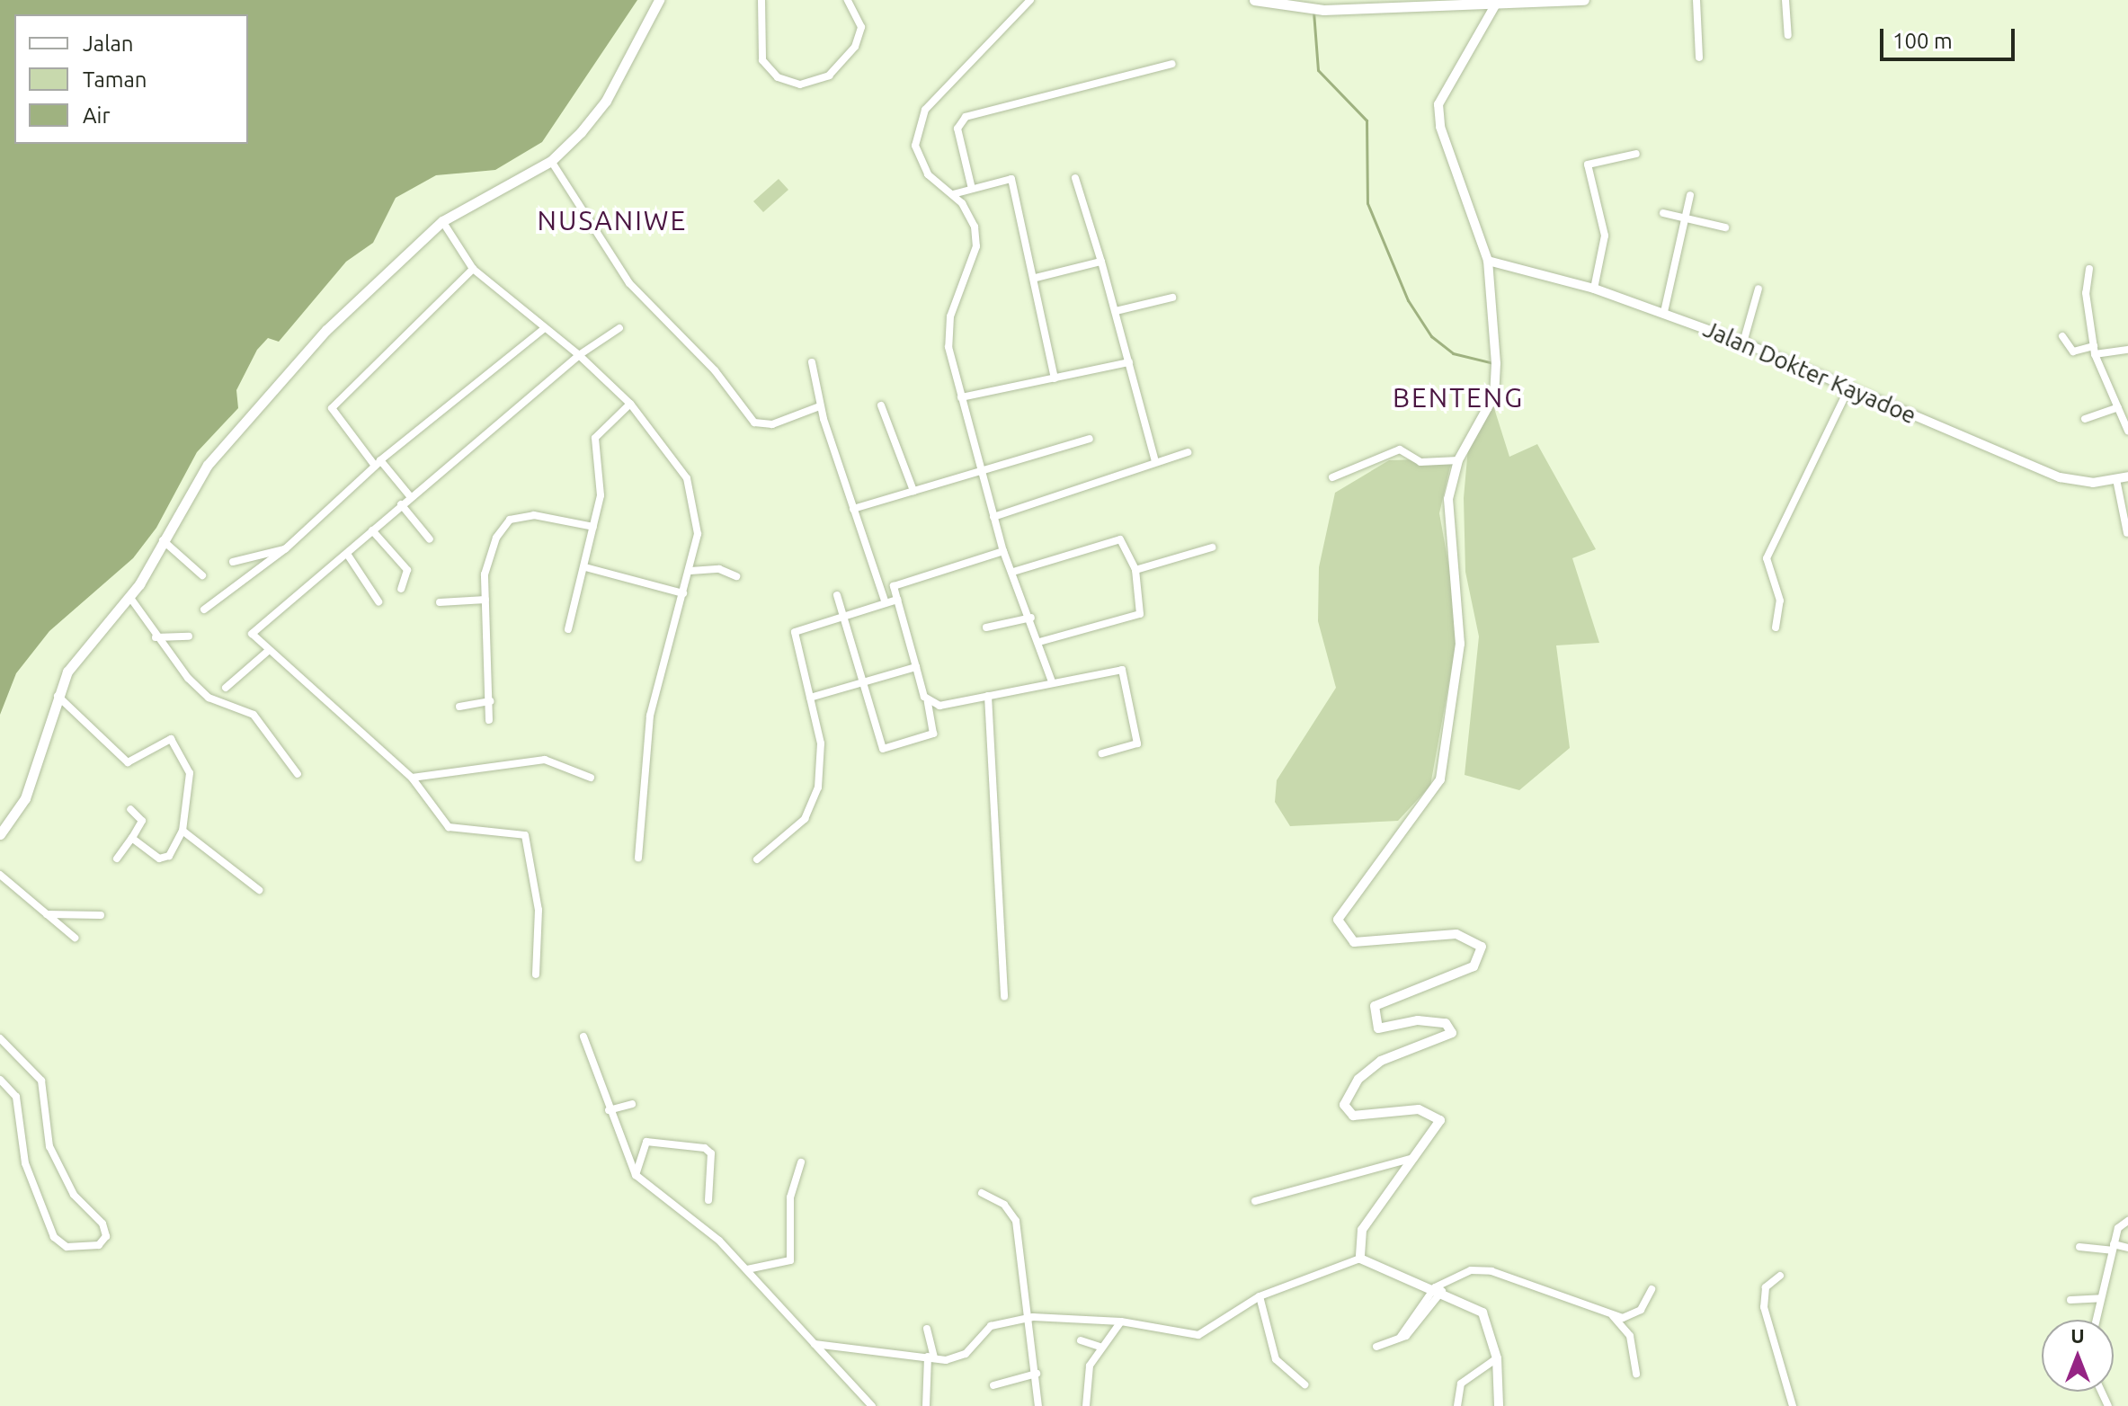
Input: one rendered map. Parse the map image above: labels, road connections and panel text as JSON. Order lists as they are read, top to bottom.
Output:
{
  "streets": {
    "street": ["Jalan Dokter Kayadoe"]
  },
  "districts": ["NUSANIWE", "BENTENG"],
  "legend": ["Jalan", "Taman", "Air"],
  "scale_bar": "100 m",
  "north": "top"
}
